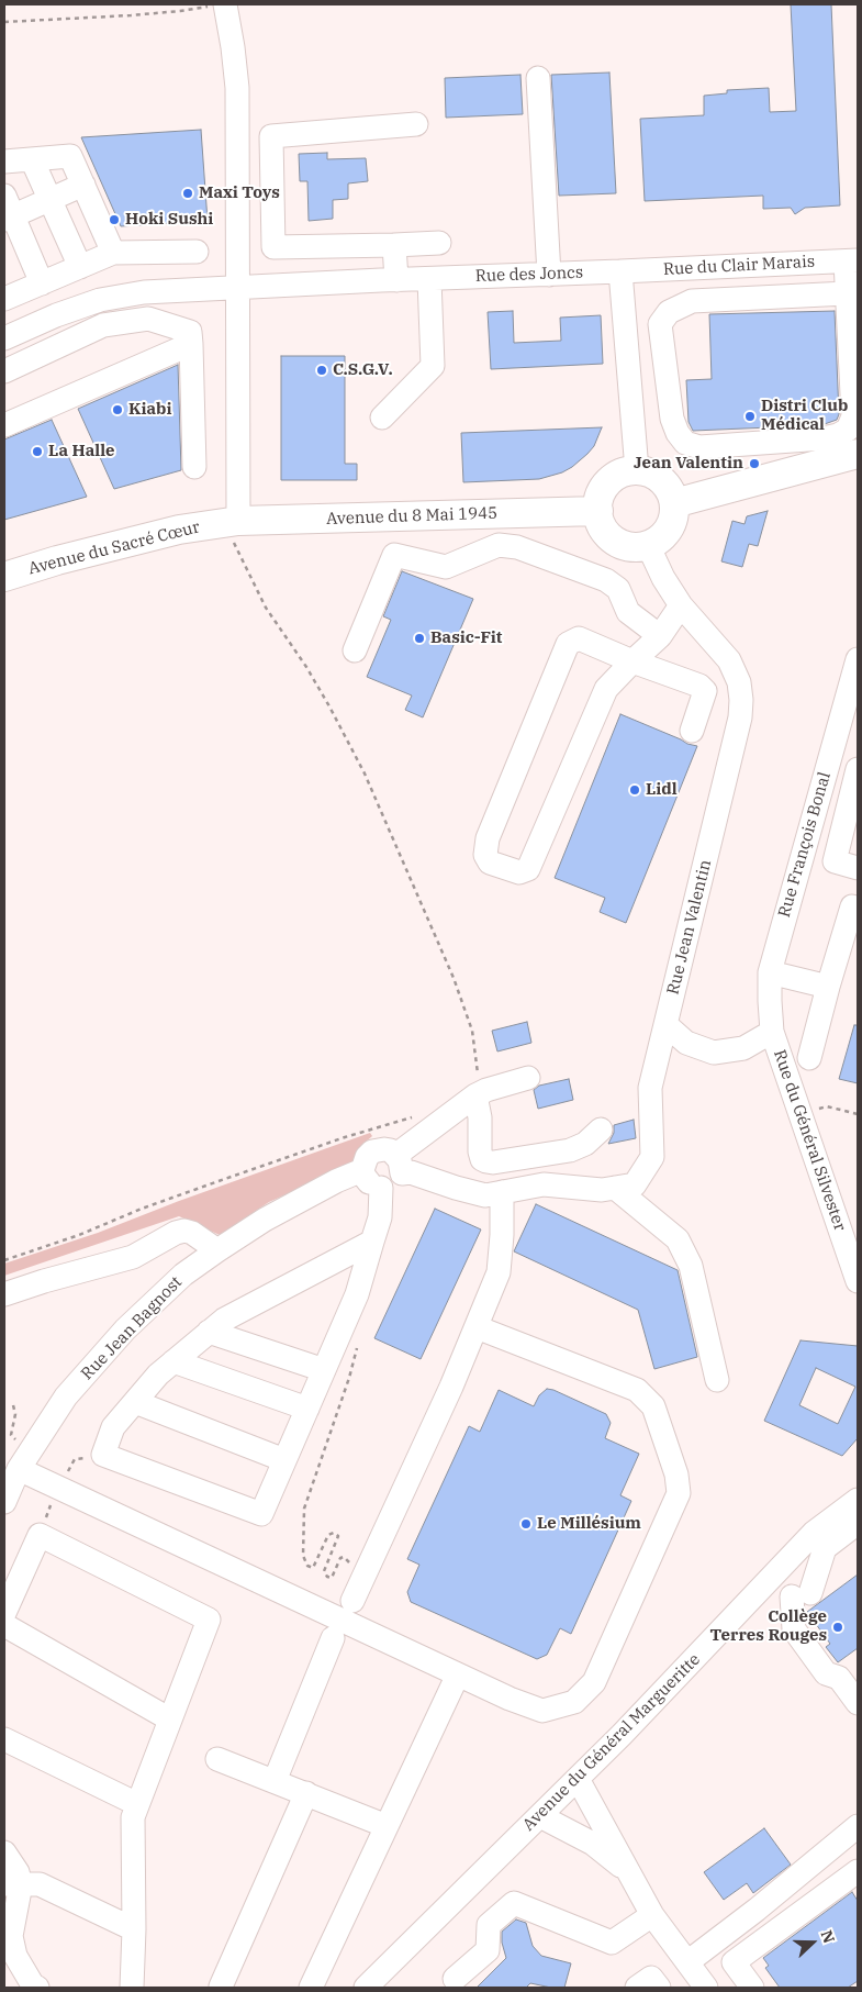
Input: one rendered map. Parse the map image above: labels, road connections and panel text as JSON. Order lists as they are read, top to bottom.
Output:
{
  "streets": {
    "main road": ["Avenue du 8 Mai 1945", "Avenue du Sacré Cœur"],
    "street": [
      "Rue du Clair Marais",
      "Rue des Joncs",
      "Rue François Bonal",
      "Rue Jean Valentin",
      "Rue du Général Silvester",
      "Rue Jean Bagnost",
      "Avenue du Général Margueritte"
    ]
  },
  "crossings": [
    ["Rue du Clair Marais", "Rue des Joncs"],
    ["Avenue du 8 Mai 1945", "Avenue du Sacré Cœur"],
    ["Avenue du 8 Mai 1945", "Rue Jean Valentin"],
    ["Rue François Bonal", "Rue du Général Silvester"],
    ["Rue Jean Valentin", "Rue Jean Bagnost"]
  ],
  "places": [
    "Maxi Toys",
    "Hoki Sushi",
    "C.S.G.V.",
    "Kiabi",
    "Distri Club Médical",
    "La Halle",
    "Jean Valentin",
    "Basic-Fit",
    "Lidl",
    "Le Millésium",
    "Collège Terres Rouges"
  ],
  "north": "right"
}
